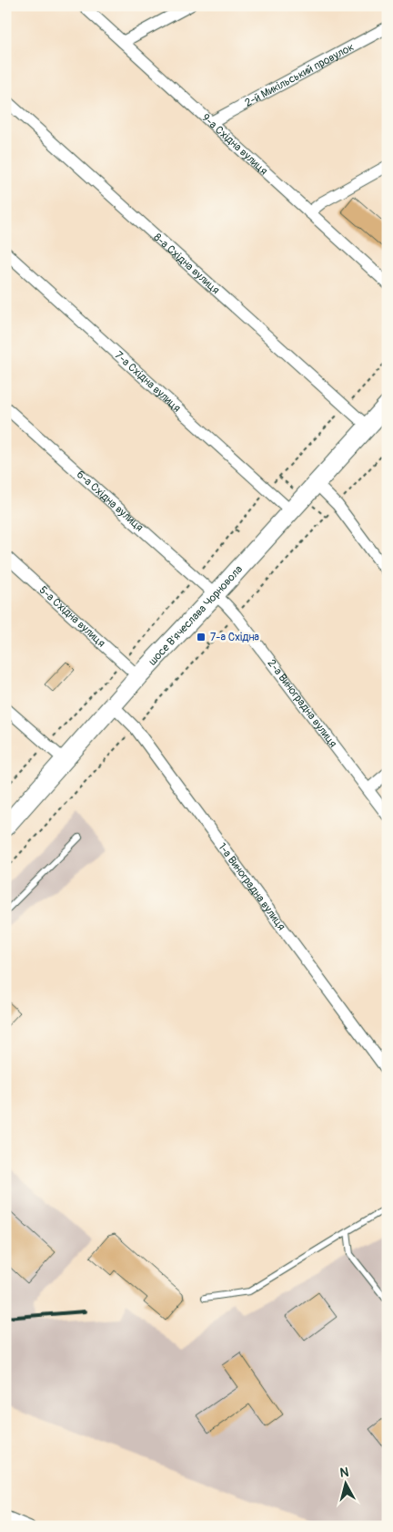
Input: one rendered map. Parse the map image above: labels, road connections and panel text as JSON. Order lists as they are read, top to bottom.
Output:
{
  "streets": {
    "main road": ["шосе В'ячеслава Чорновола"],
    "street": [
      "2-й Микільський провулок",
      "9-а Східна вулиця",
      "8-а Східна вулиця",
      "7-а Східна вулиця",
      "6-а Східна вулиця",
      "5-а Східна вулиця",
      "2-а Виноградна вулиця",
      "1-а Виноградна вулиця"
    ]
  },
  "crossings": [
    ["2-й Микільський провулок", "9-а Східна вулиця"],
    ["8-а Східна вулиця", "шосе В'ячеслава Чорновола"],
    ["7-а Східна вулиця", "шосе В'ячеслава Чорновола"],
    ["6-а Східна вулиця", "шосе В'ячеслава Чорновола"],
    ["6-а Східна вулиця", "2-а Виноградна вулиця"],
    ["шосе В'ячеслава Чорновола", "5-а Східна вулиця"],
    ["шосе В'ячеслава Чорновола", "2-а Виноградна вулиця"],
    ["шосе В'ячеслава Чорновола", "1-а Виноградна вулиця"]
  ],
  "places": {
    "transit": ["7-а Східна"]
  },
  "north": "top"
}
